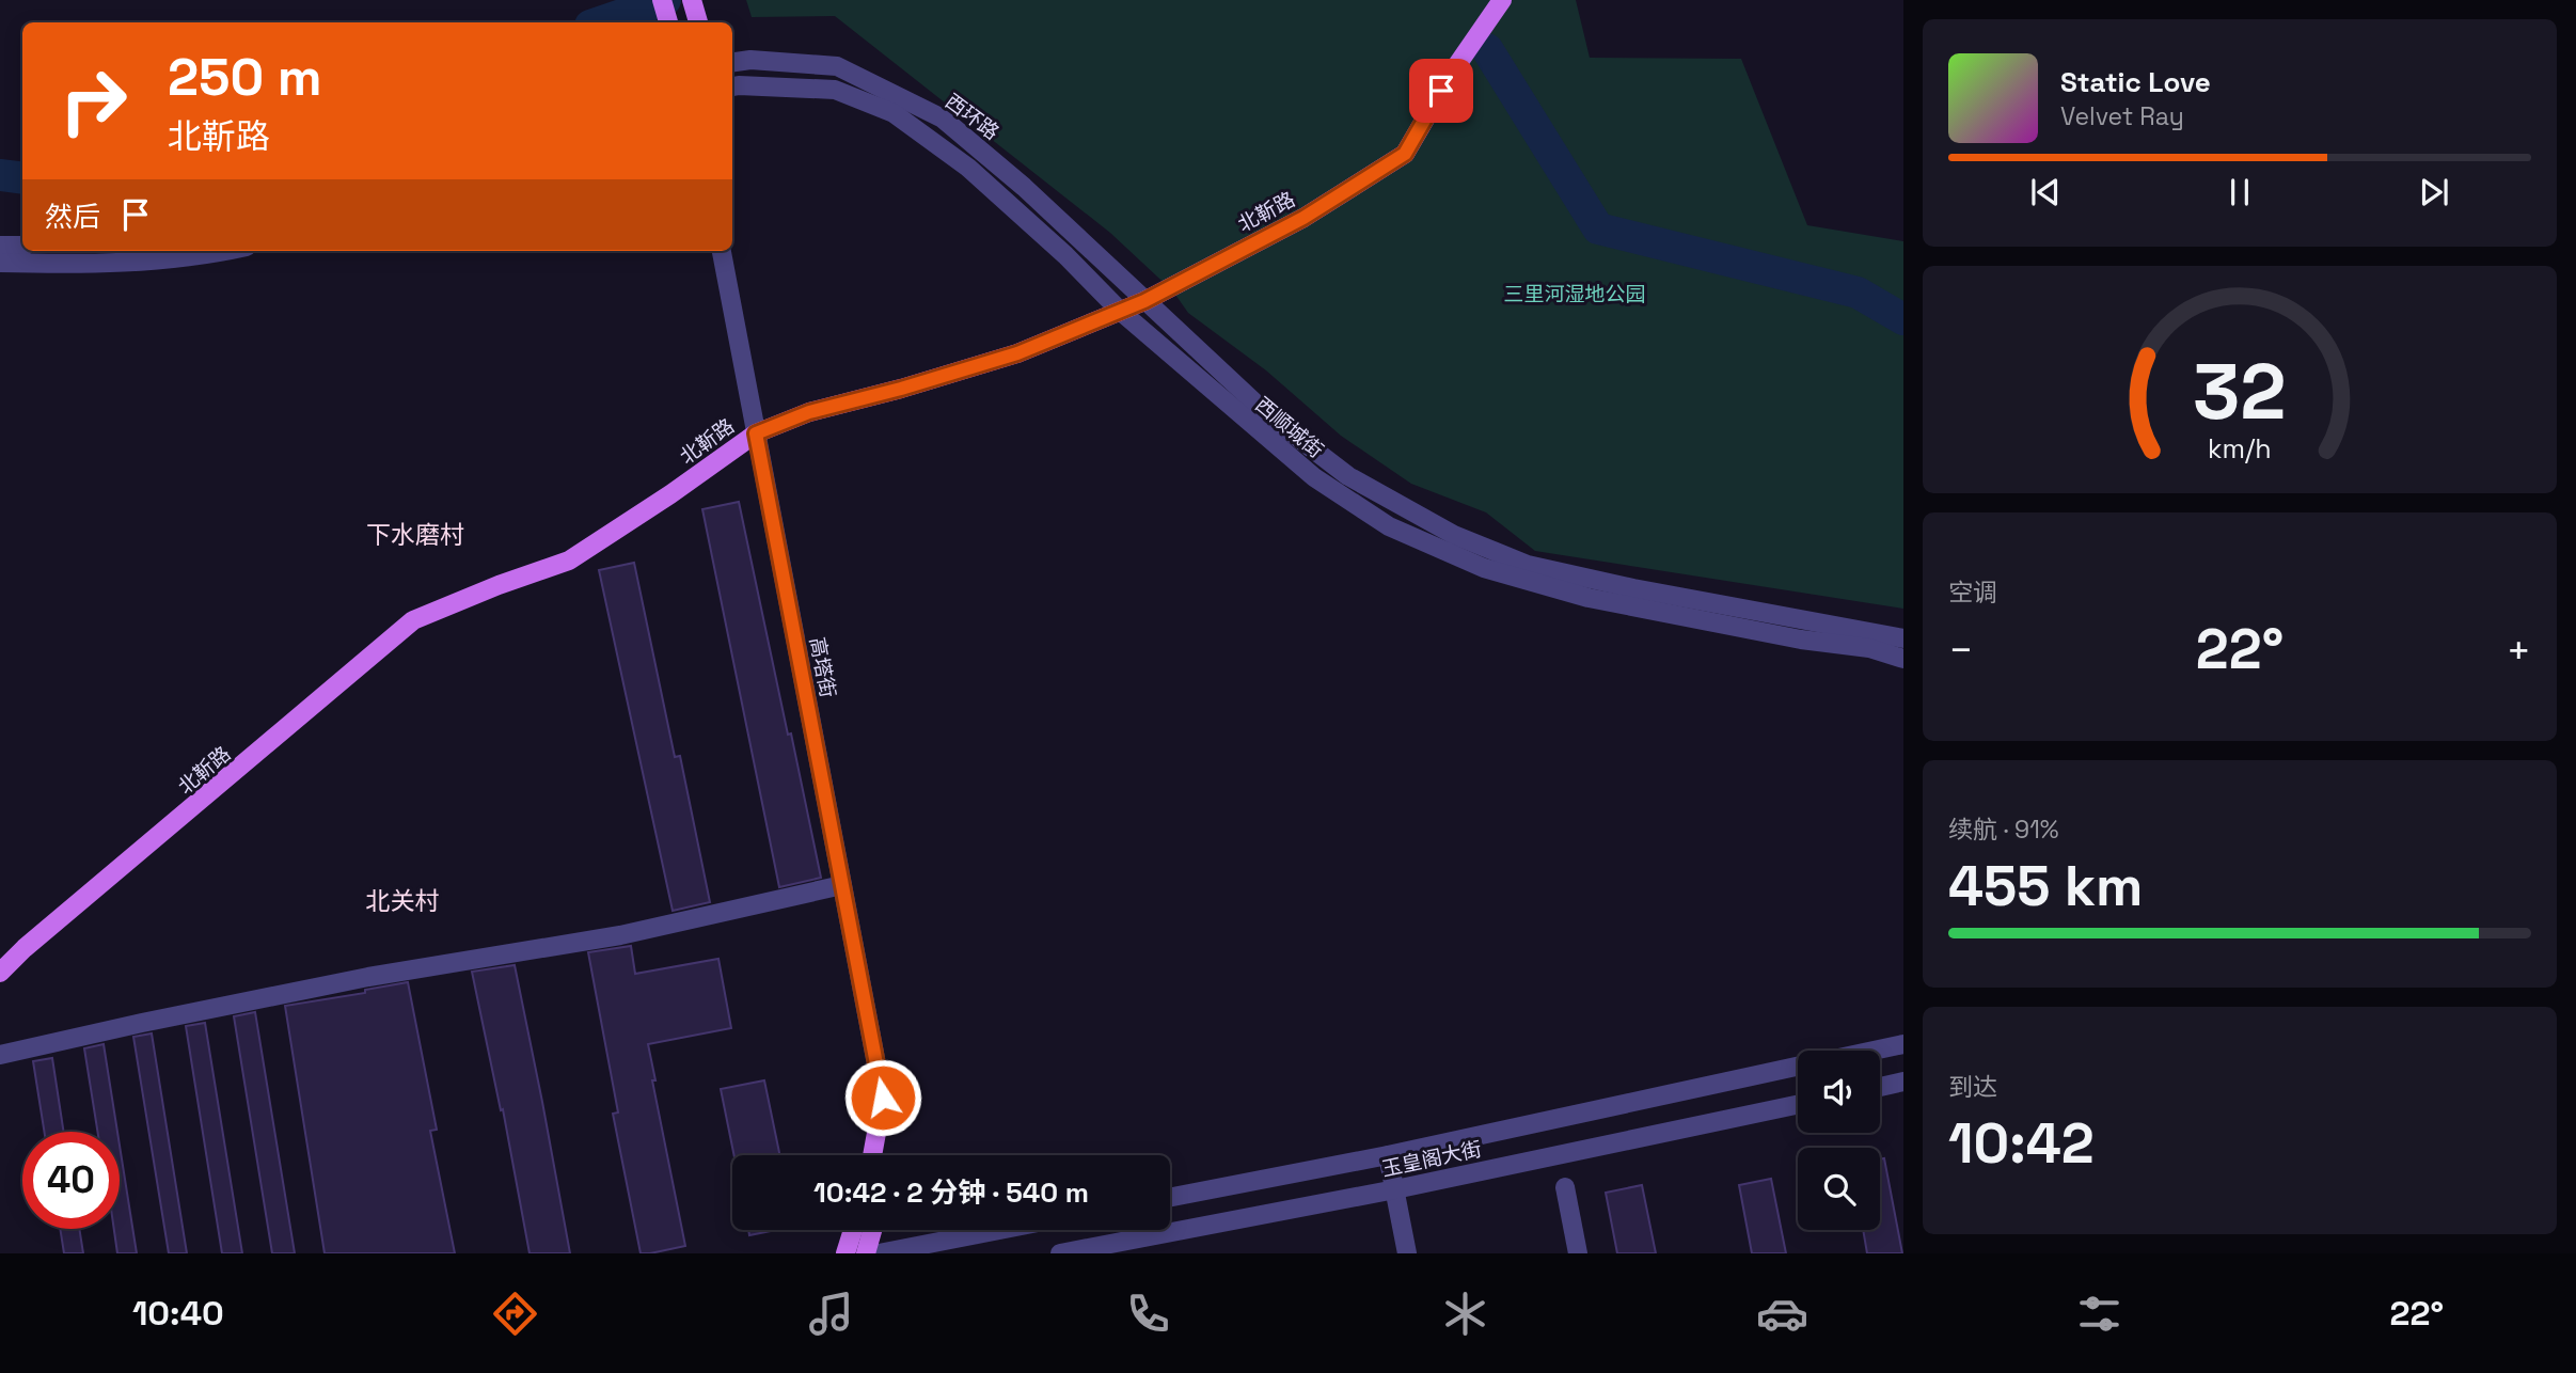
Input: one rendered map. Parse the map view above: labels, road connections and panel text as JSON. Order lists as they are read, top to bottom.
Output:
{
  "streets": {
    "main road": ["北靳路", "高塔街"],
    "street": ["西环路", "西顺城街", "玉皇阁大街"]
  },
  "crossings": [
    ["西环路", "北靳路"],
    ["西环路", "西顺城街"],
    ["北靳路", "西顺城街"],
    ["北靳路", "高塔街"]
  ],
  "districts": ["下水磨村", "北关村"],
  "parks": ["三里河湿地公园"],
  "page": {
    "turn": ["250 m", "北靳路"],
    "song": ["Static Love", "Velvet Ray"],
    "then": "然后",
    "tile": [
      "空调",
      ["续航 · 91%", "455 km"],
      ["到达", "10:42"]
    ],
    "heat": ["−", "22°", "+"],
    "limit": "40",
    "trip": "10:42 · 2 分钟 · 540 m",
    "tabs": ["10:40", "22°"],
    "gauge": ["32", "km/h"]
  }
}
